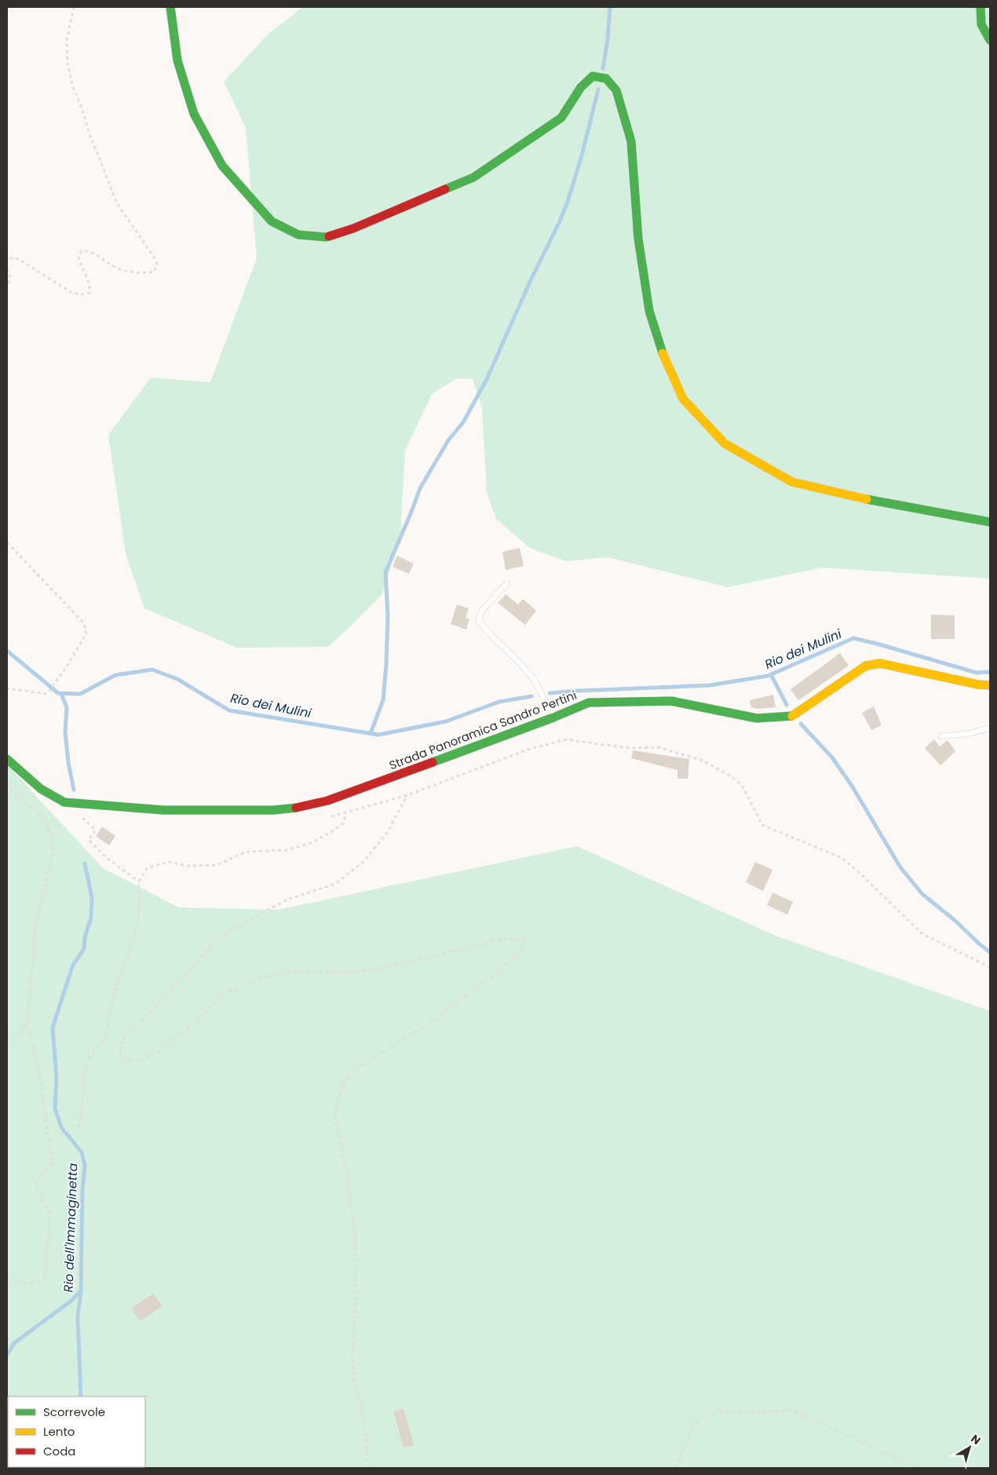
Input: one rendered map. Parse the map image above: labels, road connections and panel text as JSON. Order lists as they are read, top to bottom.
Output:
{
  "streets": {
    "street": ["Strada Panoramica Sandro Pertini"]
  },
  "water": ["Rio dei Mulini", "Rio dell'Immaginetta"],
  "legend": ["Scorrevole", "Lento", "Coda"],
  "north": "top right"
}
